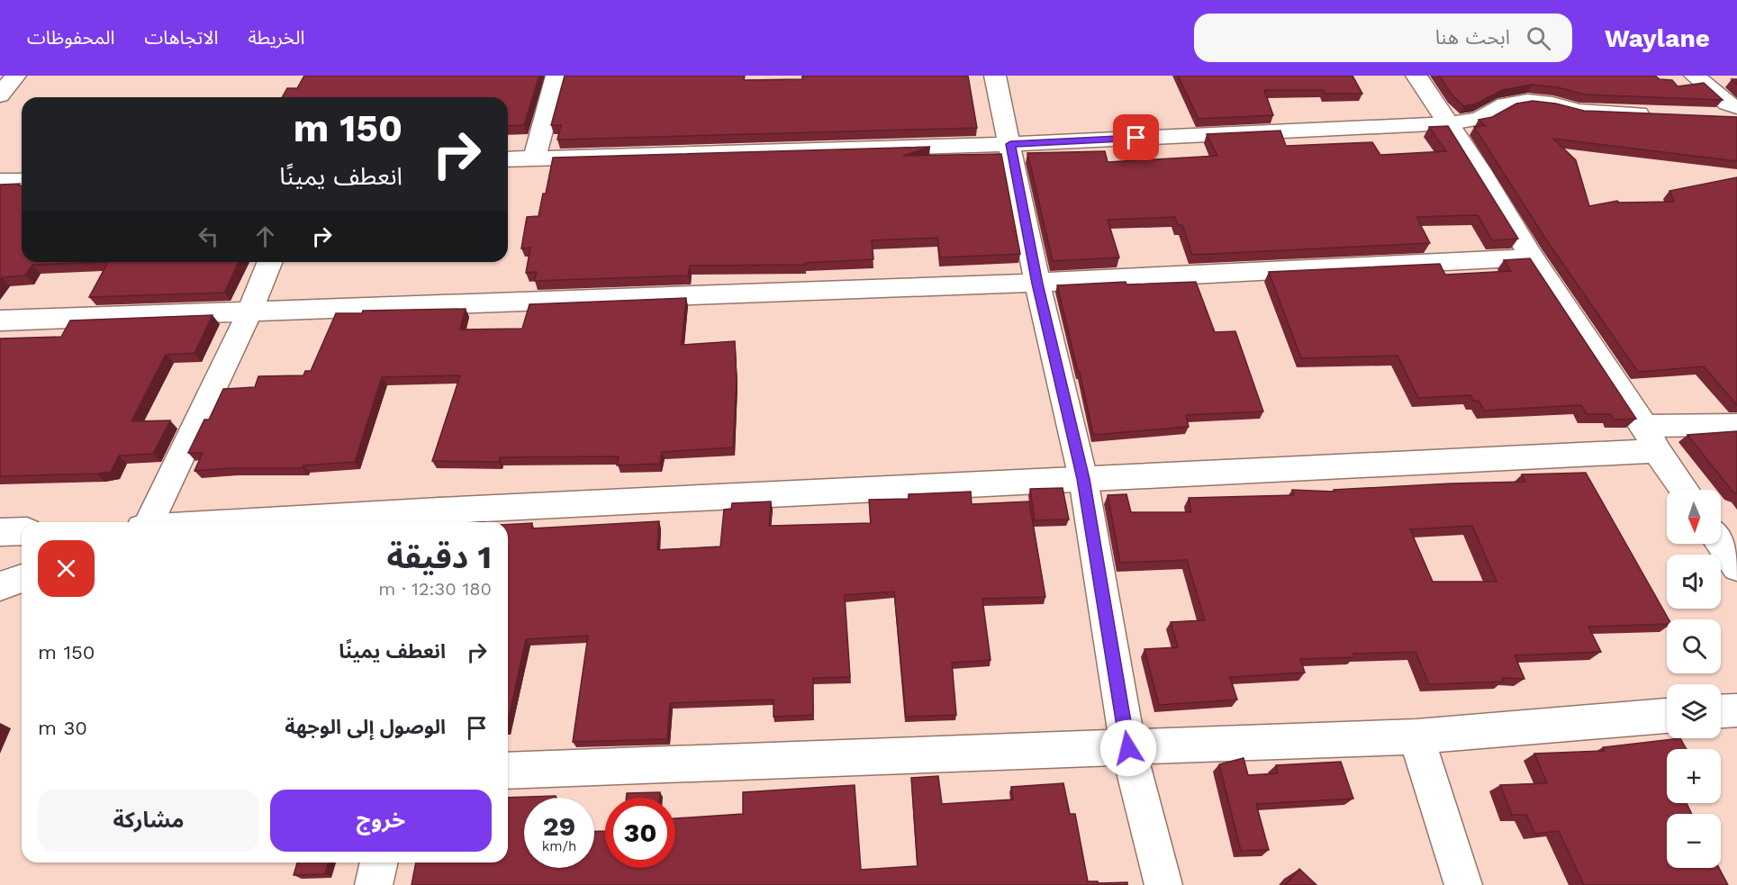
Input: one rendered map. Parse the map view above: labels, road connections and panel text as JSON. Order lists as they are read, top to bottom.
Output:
{
  "north": "bottom",
  "page": {
    "header": "Waylane",
    "search": "ابحث هنا",
    "nav": ["الخريطة", "الاتجاهات", "المحفوظات"],
    "turn": ["150 m", "انعطف يمينًا"],
    "map_buttons": ["+", "−"],
    "heading": ["1 دقيقة", "180 m · 12:30"],
    "list": [
      {
        "name": "انعطف يمينًا",
        "value": "150 m"
      },
      {
        "name": "الوصول إلى الوجهة",
        "value": "30 m"
      }
    ],
    "buttons": ["خروج", "مشاركة"],
    "speed": "29 km/h",
    "limit": "30"
  }
}
